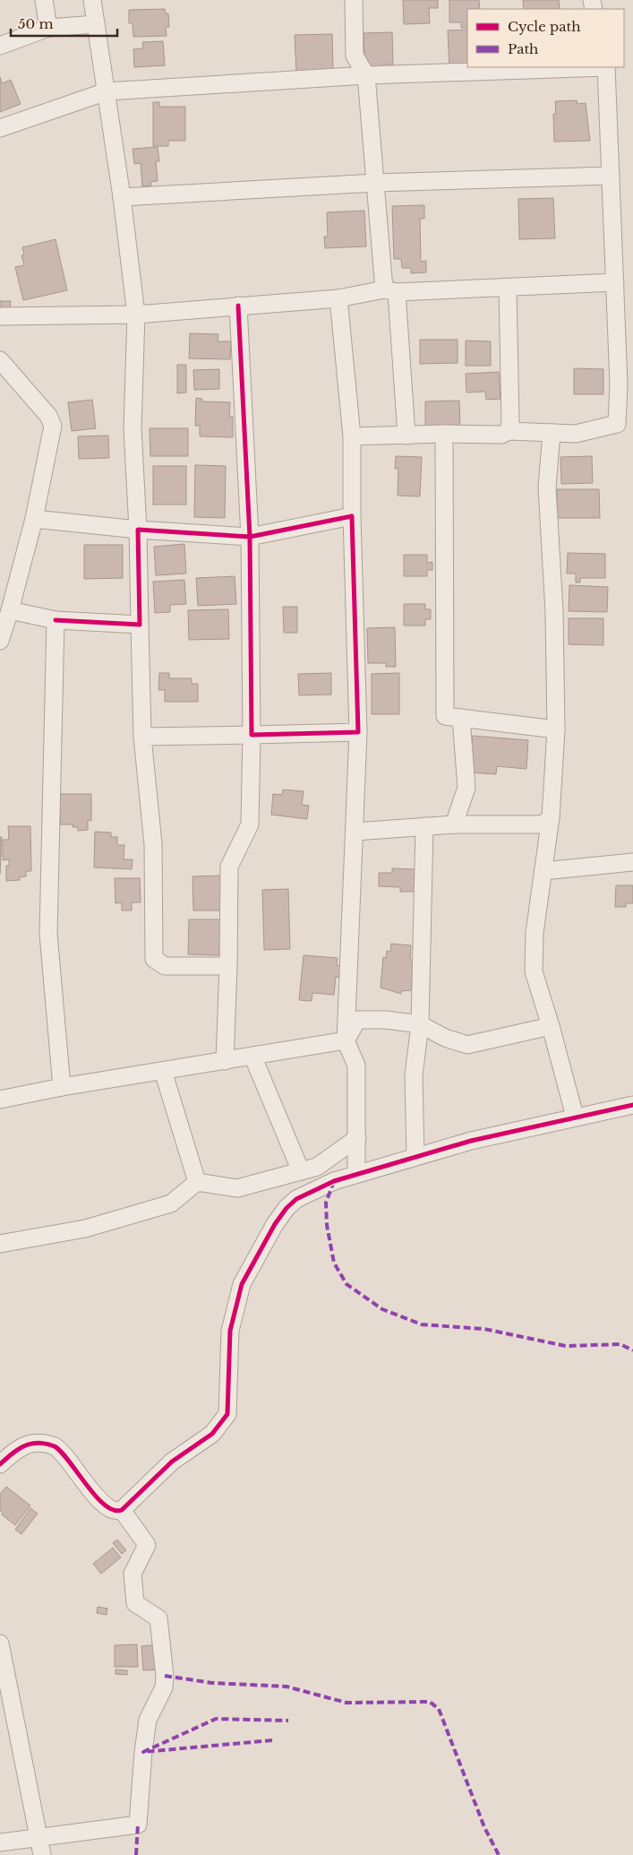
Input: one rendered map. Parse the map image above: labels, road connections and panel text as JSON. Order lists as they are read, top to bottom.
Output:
{
  "legend": ["Cycle path", "Path"],
  "scale_bar": "50 m"
}
